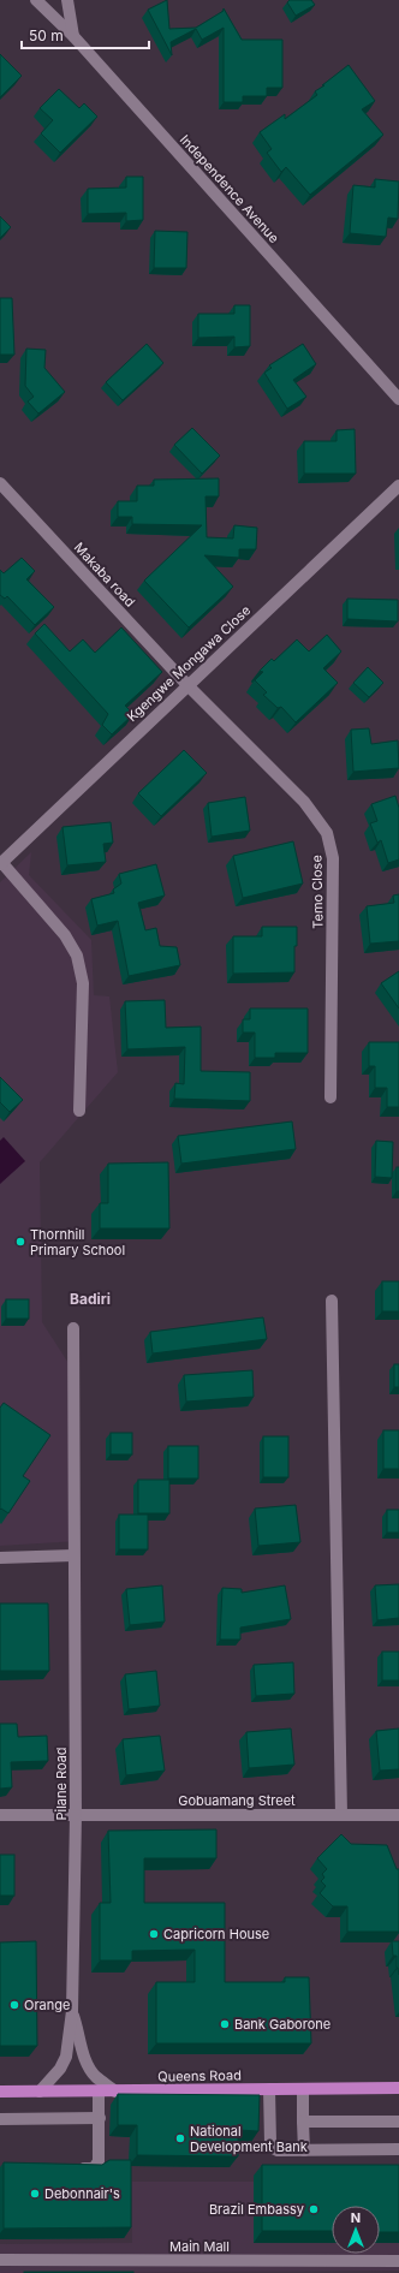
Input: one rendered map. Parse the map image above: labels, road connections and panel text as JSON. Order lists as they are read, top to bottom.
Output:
{
  "streets": {
    "main road": ["Queens Road"],
    "street": [
      "Independence Avenue",
      "Makaba road",
      "Kgengwe Mongawa Close",
      "Temo Close",
      "Pilane Road",
      "Gobuamang Street",
      "Main Mall"
    ]
  },
  "crossings": [
    ["Makaba road", "Kgengwe Mongawa Close"],
    ["Makaba road", "Temo Close"],
    ["Kgengwe Mongawa Close", "Temo Close"],
    ["Pilane Road", "Gobuamang Street"]
  ],
  "districts": ["Badiri"],
  "places": [
    "Thornhill Primary School",
    "Capricorn House",
    "Orange",
    "Bank Gaborone",
    "National Development Bank",
    "Debonnair's",
    "Brazil Embassy"
  ],
  "scale_bar": "50 m",
  "north": "top"
}
